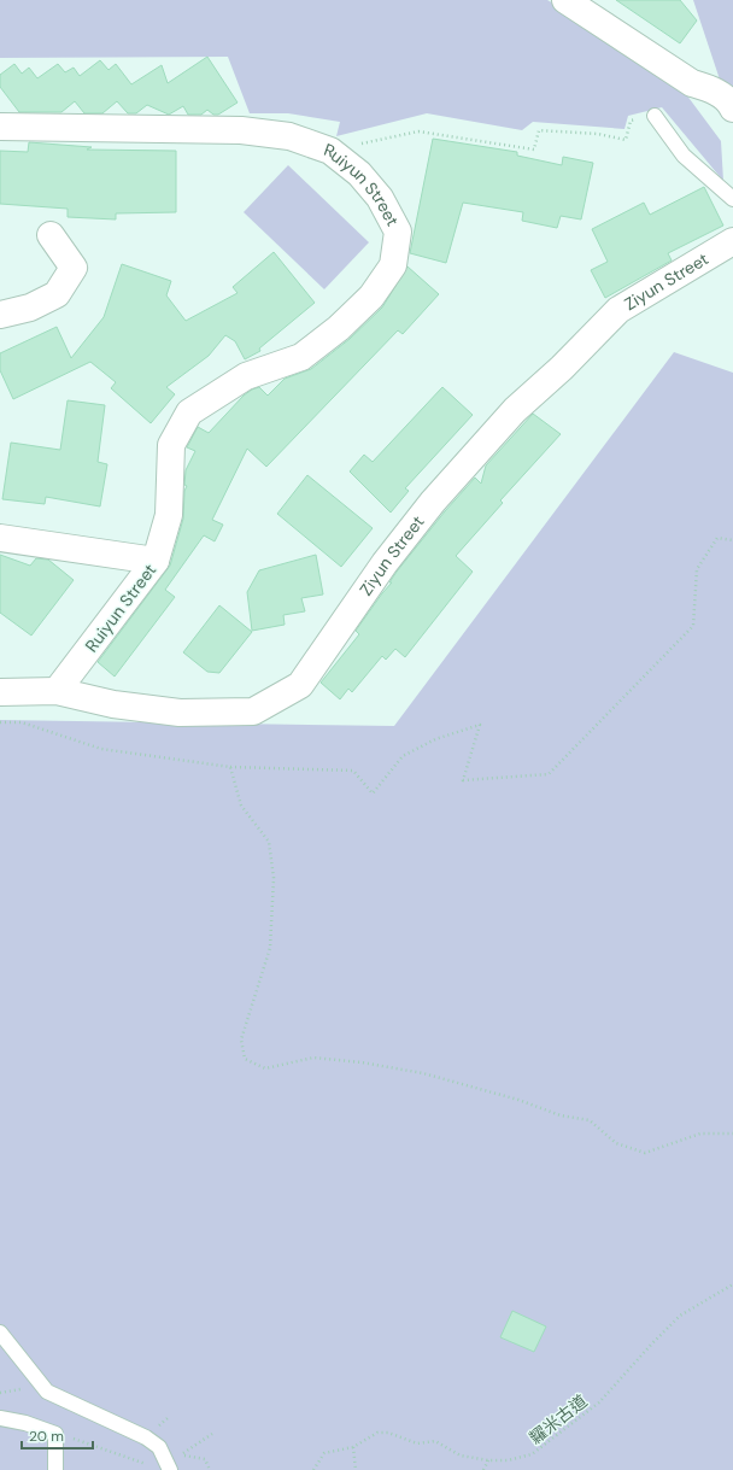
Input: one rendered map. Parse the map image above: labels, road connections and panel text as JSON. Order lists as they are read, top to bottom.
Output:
{
  "streets": {
    "street": ["Ruiyun Street", "Ziyun Street"],
    "path": ["糶米古道"]
  },
  "crossings": [
    ["Ruiyun Street", "Ziyun Street"]
  ],
  "scale_bar": "20 m"
}
